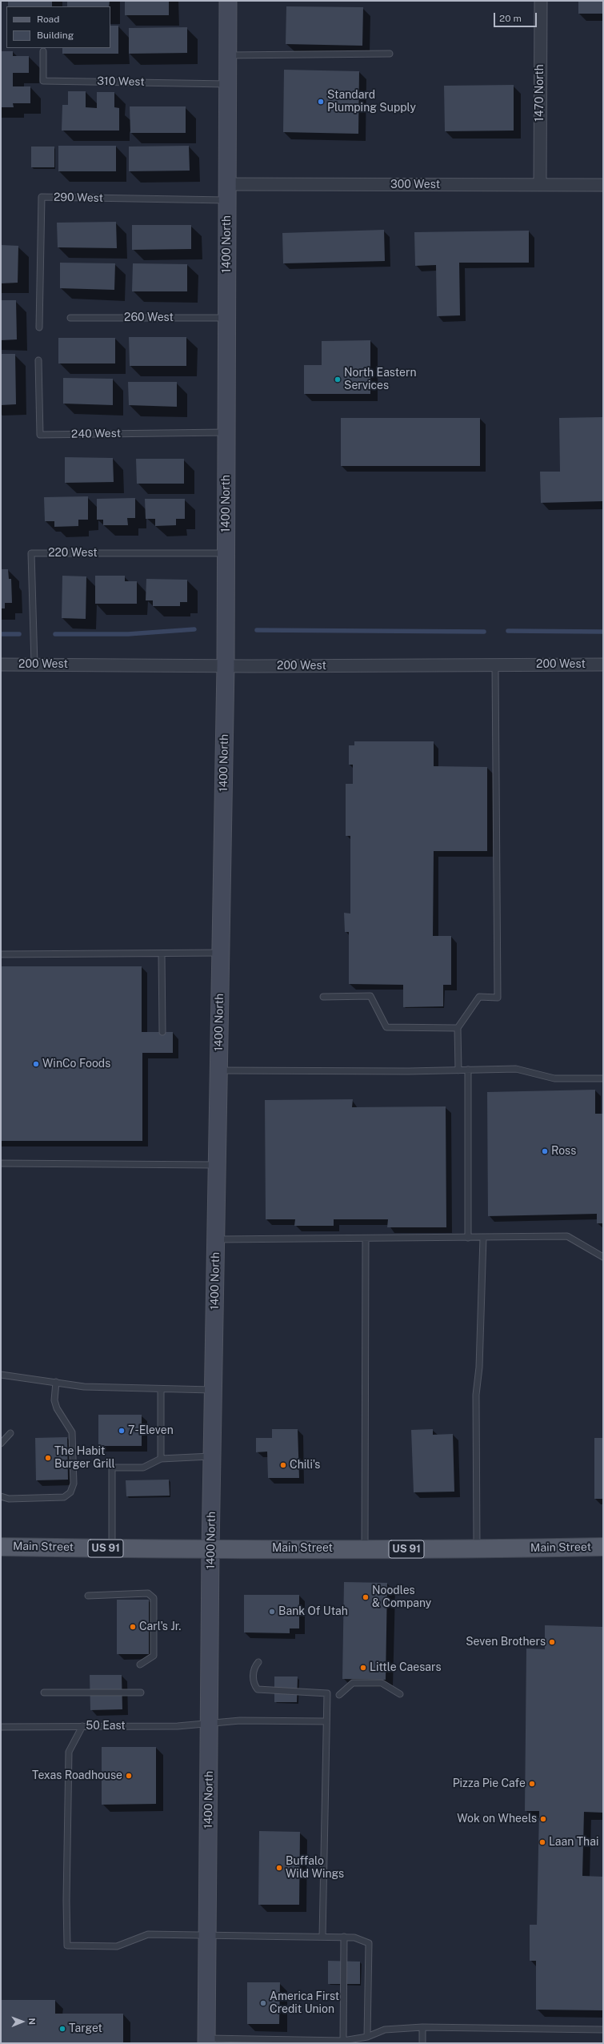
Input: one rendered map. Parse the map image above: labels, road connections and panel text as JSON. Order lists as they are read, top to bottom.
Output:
{
  "streets": {
    "main road": ["1400 North", "Main Street", "US 91"],
    "street": ["1470 North", "300 West", "200 West"],
    "lane": [
      "310 West",
      "290 West",
      "260 West",
      "240 West",
      "220 West",
      "50 East"
    ]
  },
  "crossings": [
    ["310 West", "1400 North"],
    ["1470 North", "300 West"],
    ["300 West", "1400 North"],
    ["290 West", "1400 North"],
    ["1400 North", "260 West"],
    ["1400 North", "240 West"],
    ["1400 North", "220 West"],
    ["1400 North", "200 West"],
    ["1400 North", "Main Street"],
    ["1400 North", "50 East"],
    ["220 West", "200 West"]
  ],
  "places": [
    "Standard Plumping Supply",
    "North Eastern Services",
    "WinCo Foods",
    "Ross",
    "7-Eleven",
    "The Habit Burger Grill",
    "Chili's",
    "Noodles & Company",
    "Bank Of Utah",
    "Carl's Jr.",
    "Seven Brothers",
    "Little Caesars",
    "Texas Roadhouse",
    "Pizza Pie Cafe",
    "Wok on Wheels",
    "Laan Thai",
    "Buffalo Wild Wings",
    "America First Credit Union",
    "Target"
  ],
  "legend": ["Road", "Building"],
  "scale_bar": "20 m",
  "north": "right"
}
